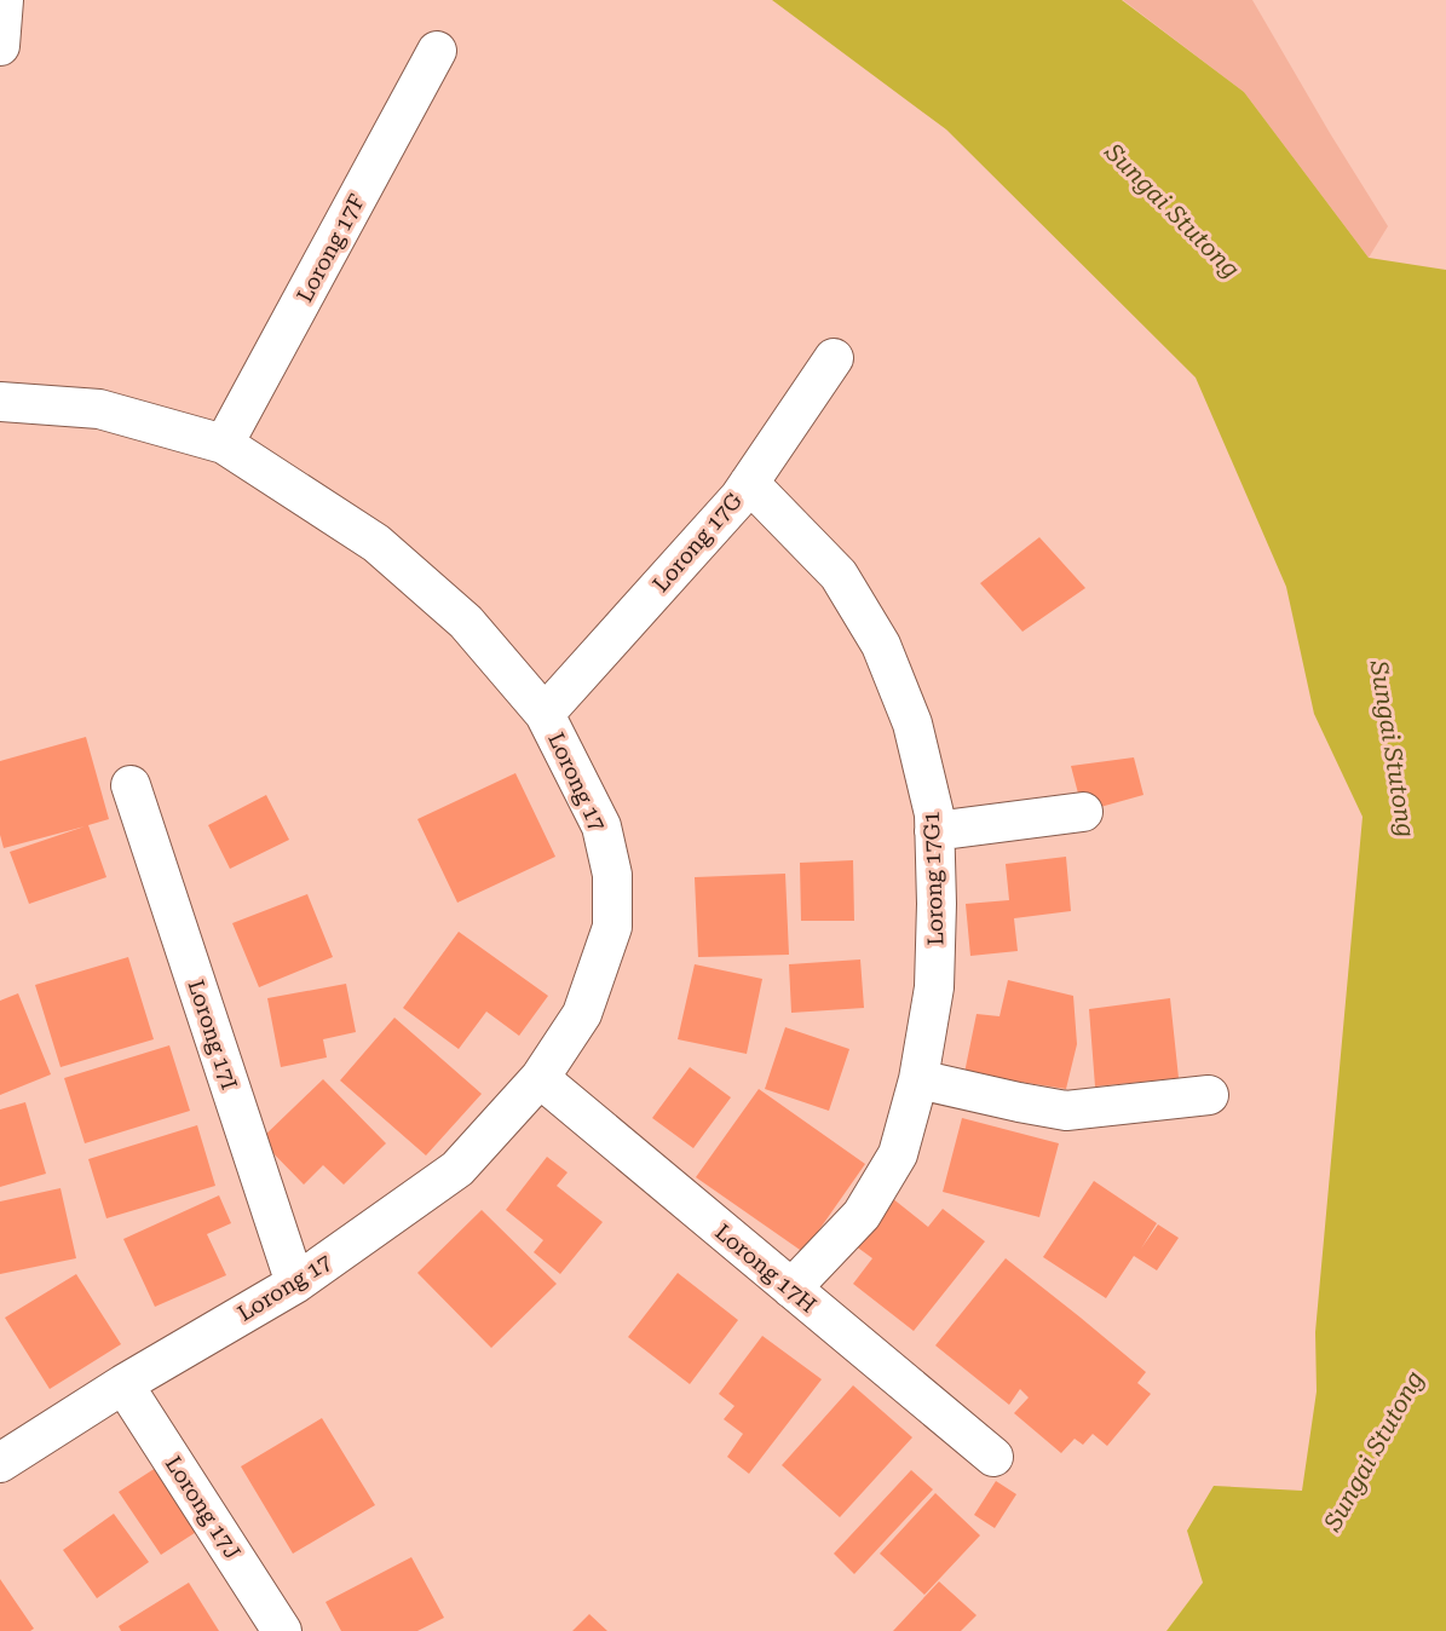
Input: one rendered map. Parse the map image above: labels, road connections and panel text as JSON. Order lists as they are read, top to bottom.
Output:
{
  "streets": {
    "street": [
      "Lorong 17F",
      "Lorong 17G",
      "Lorong 17",
      "Lorong 17G1",
      "Lorong 17I",
      "Lorong 17H",
      "Lorong 17J"
    ]
  },
  "crossings": [
    ["Lorong 17F", "Lorong 17"],
    ["Lorong 17G", "Lorong 17"],
    ["Lorong 17G", "Lorong 17G1"],
    ["Lorong 17", "Lorong 17I"],
    ["Lorong 17", "Lorong 17H"],
    ["Lorong 17", "Lorong 17J"],
    ["Lorong 17G1", "Lorong 17H"]
  ],
  "water": ["Sungai Stutong"]
}
